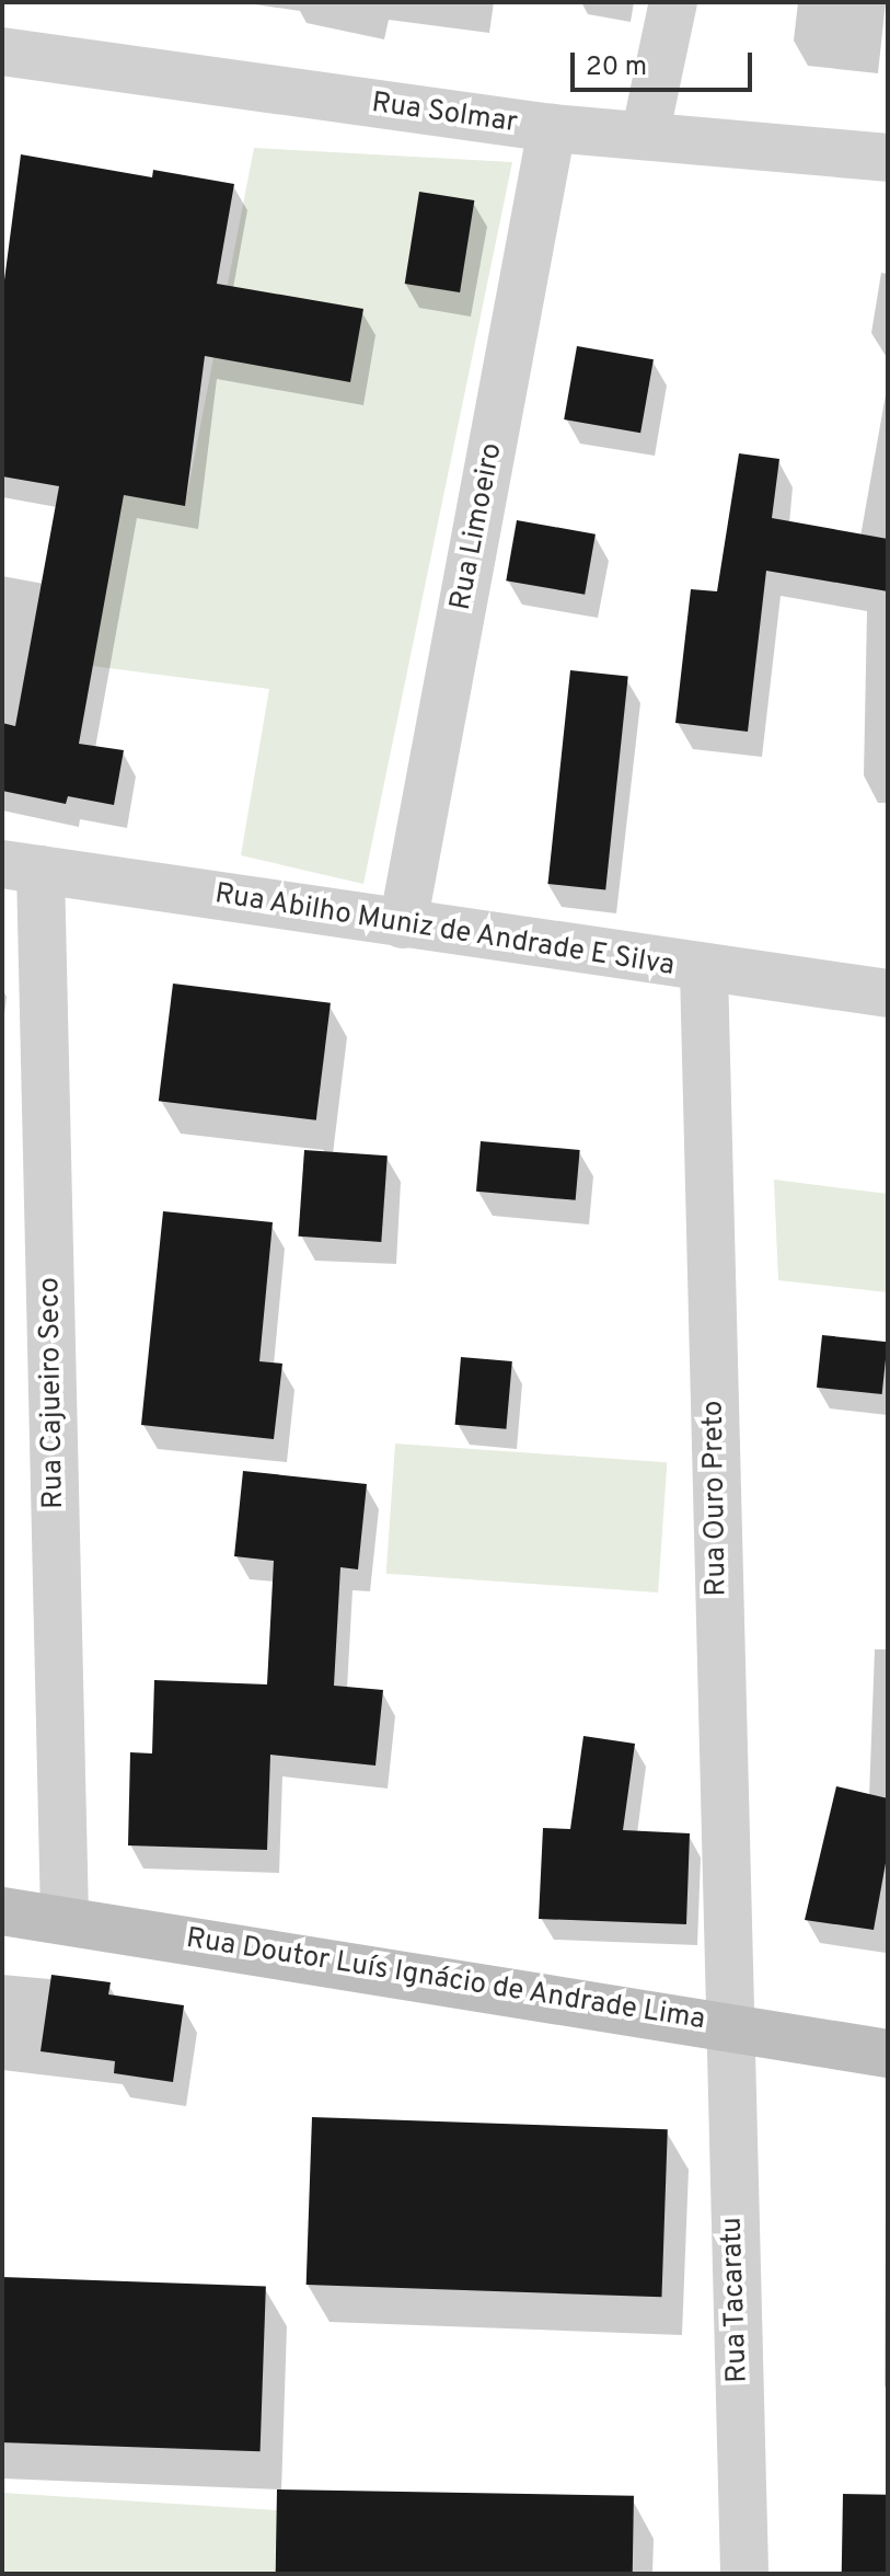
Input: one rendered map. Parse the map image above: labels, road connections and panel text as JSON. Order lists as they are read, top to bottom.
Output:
{
  "streets": {
    "main road": ["Rua Doutor Luís Ignácio de Andrade Lima"],
    "street": [
      "Rua Solmar",
      "Rua Limoeiro",
      "Rua Abilho Muniz de Andrade E Silva",
      "Rua Cajueiro Seco",
      "Rua Ouro Preto",
      "Rua Tacaratu"
    ]
  },
  "crossings": [
    ["Rua Solmar", "Rua Limoeiro"],
    ["Rua Limoeiro", "Rua Abilho Muniz de Andrade E Silva"],
    ["Rua Abilho Muniz de Andrade E Silva", "Rua Cajueiro Seco"],
    ["Rua Abilho Muniz de Andrade E Silva", "Rua Ouro Preto"],
    ["Rua Cajueiro Seco", "Rua Doutor Luís Ignácio de Andrade Lima"],
    ["Rua Ouro Preto", "Rua Doutor Luís Ignácio de Andrade Lima"],
    ["Rua Ouro Preto", "Rua Tacaratu"],
    ["Rua Doutor Luís Ignácio de Andrade Lima", "Rua Tacaratu"]
  ],
  "scale_bar": "20 m"
}
